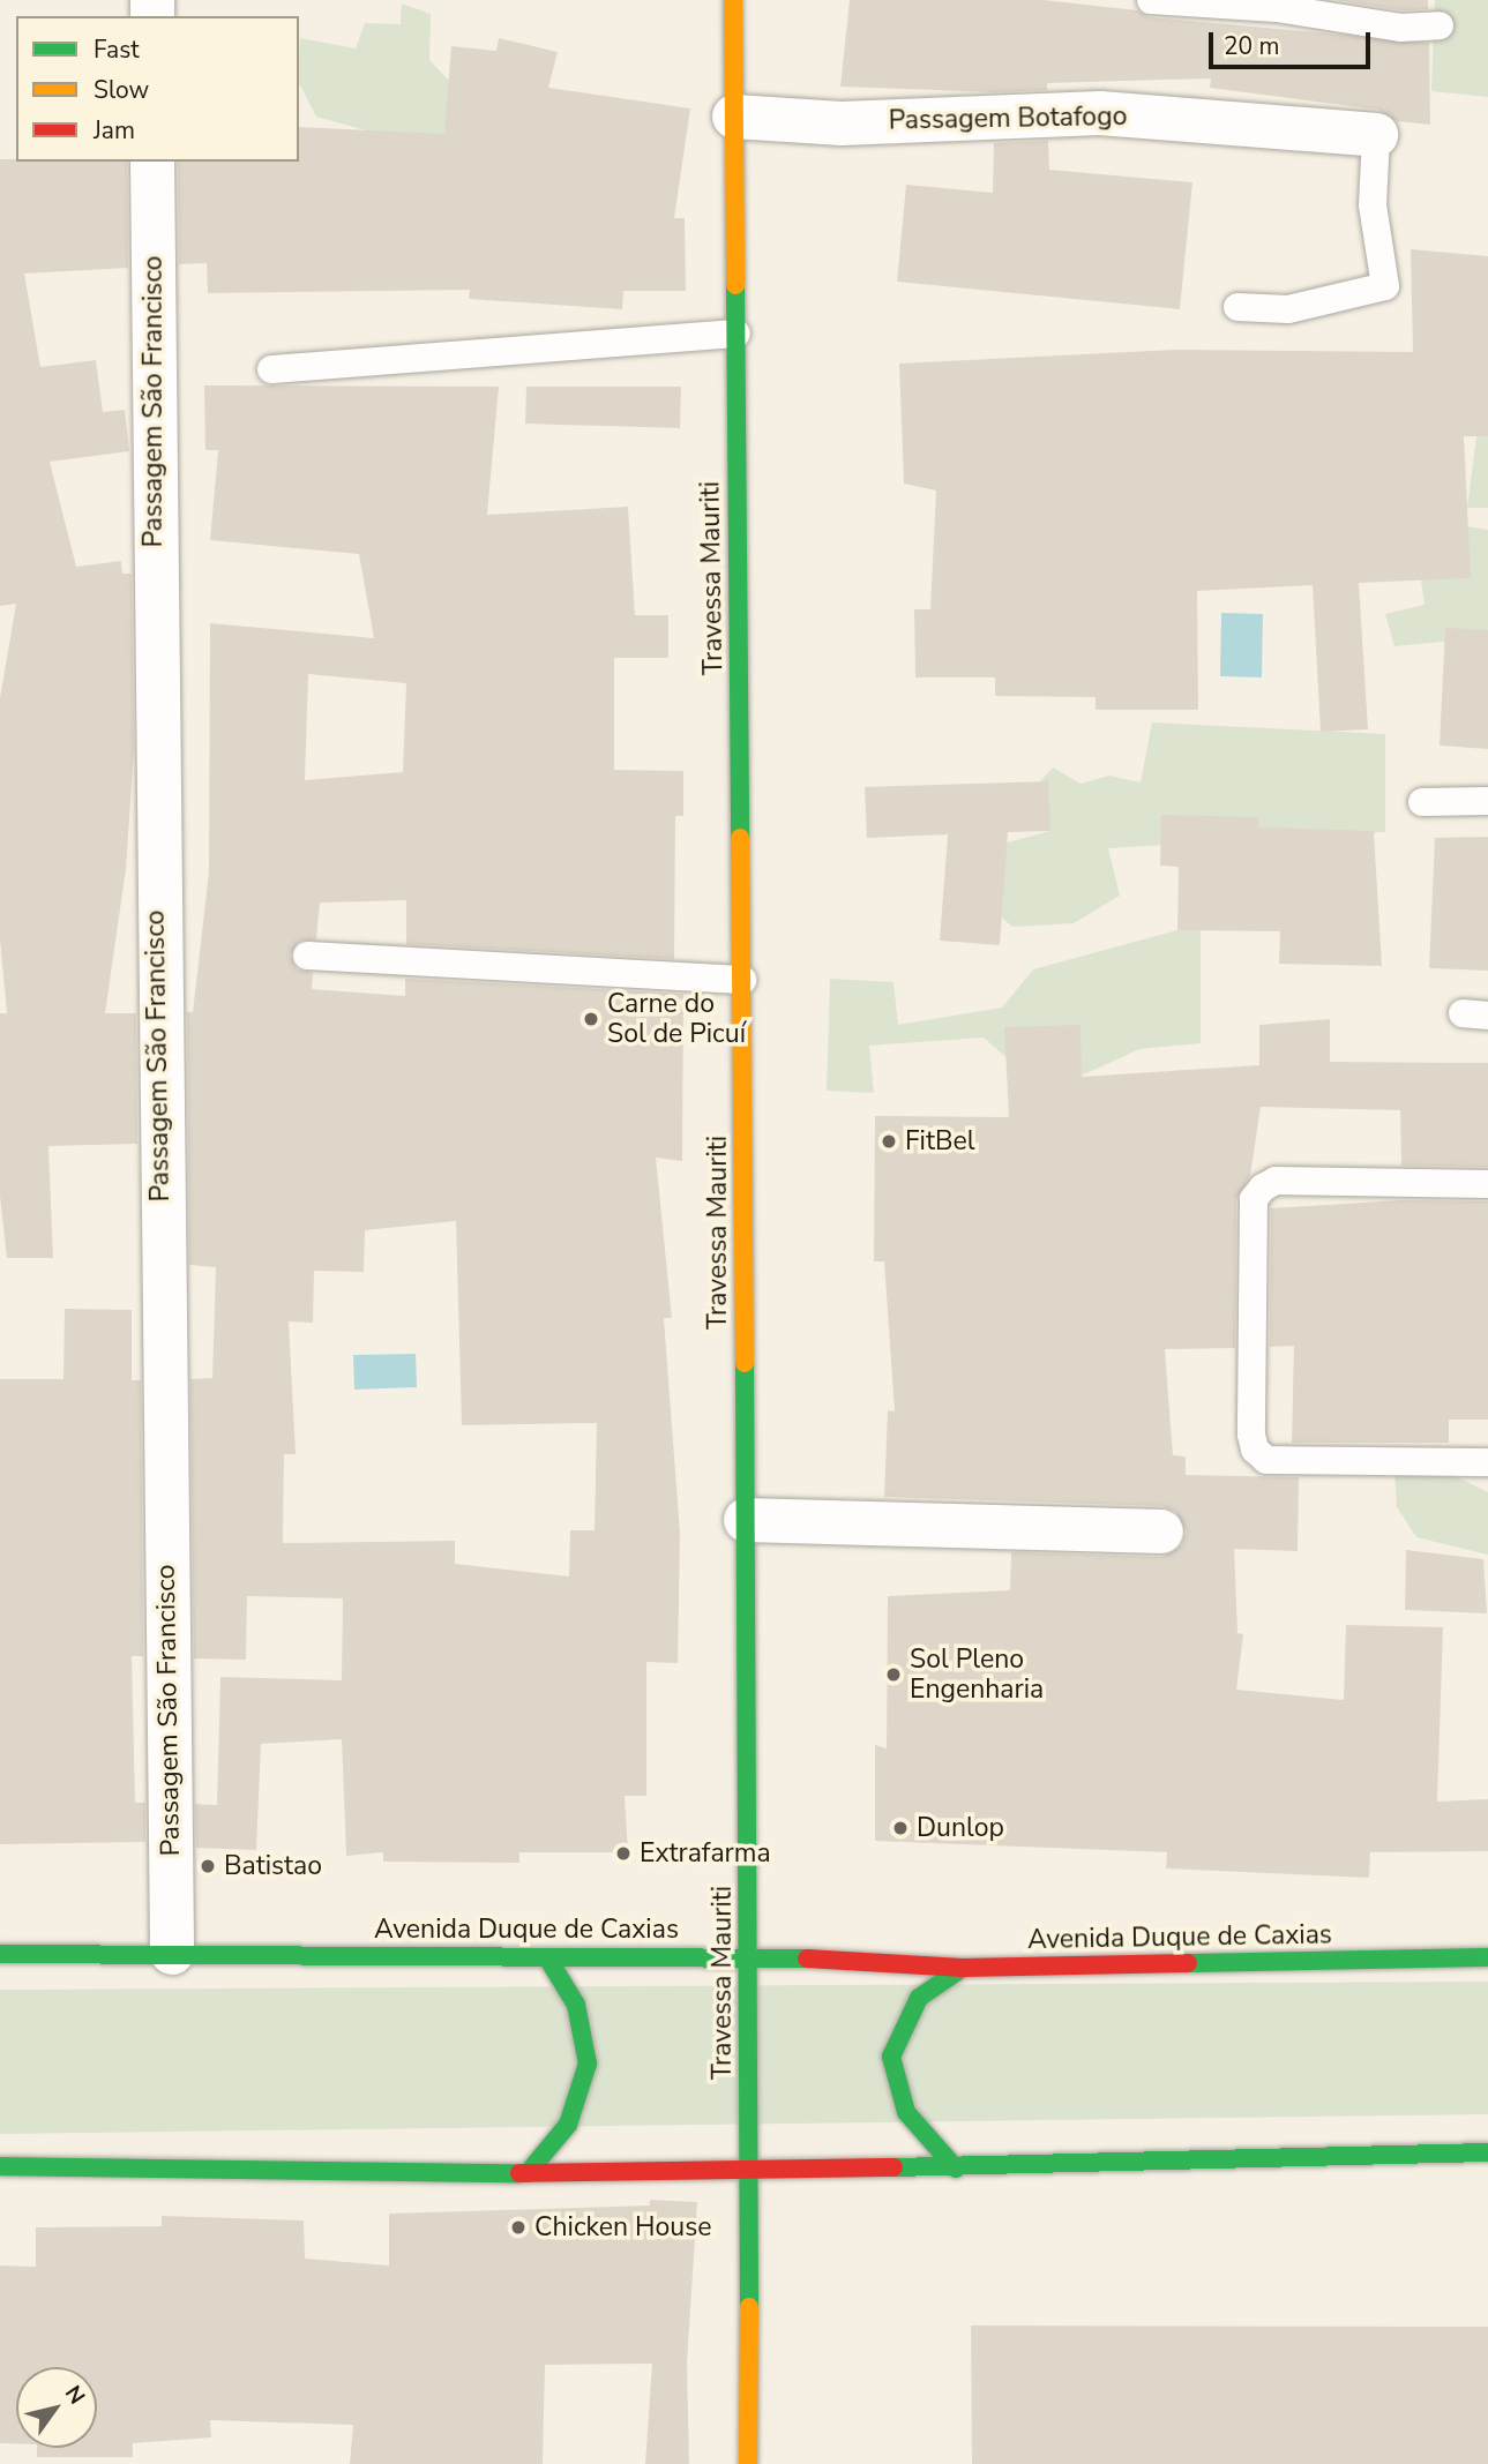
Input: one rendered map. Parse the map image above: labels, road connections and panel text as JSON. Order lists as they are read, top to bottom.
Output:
{
  "streets": {
    "main road": ["Travessa Mauriti", "Avenida Duque de Caxias"],
    "street": ["Passagem Botafogo", "Passagem São Francisco"]
  },
  "crossings": [
    ["Passagem Botafogo", "Travessa Mauriti"],
    ["Passagem São Francisco", "Avenida Duque de Caxias"],
    ["Travessa Mauriti", "Avenida Duque de Caxias"]
  ],
  "places": [
    "Carne do Sol de Picuí",
    "FitBel",
    "Sol Pleno Engenharia",
    "Dunlop",
    "Extrafarma",
    "Batistao",
    "Chicken House"
  ],
  "legend": ["Fast", "Slow", "Jam"],
  "scale_bar": "20 m",
  "north": "top right"
}
